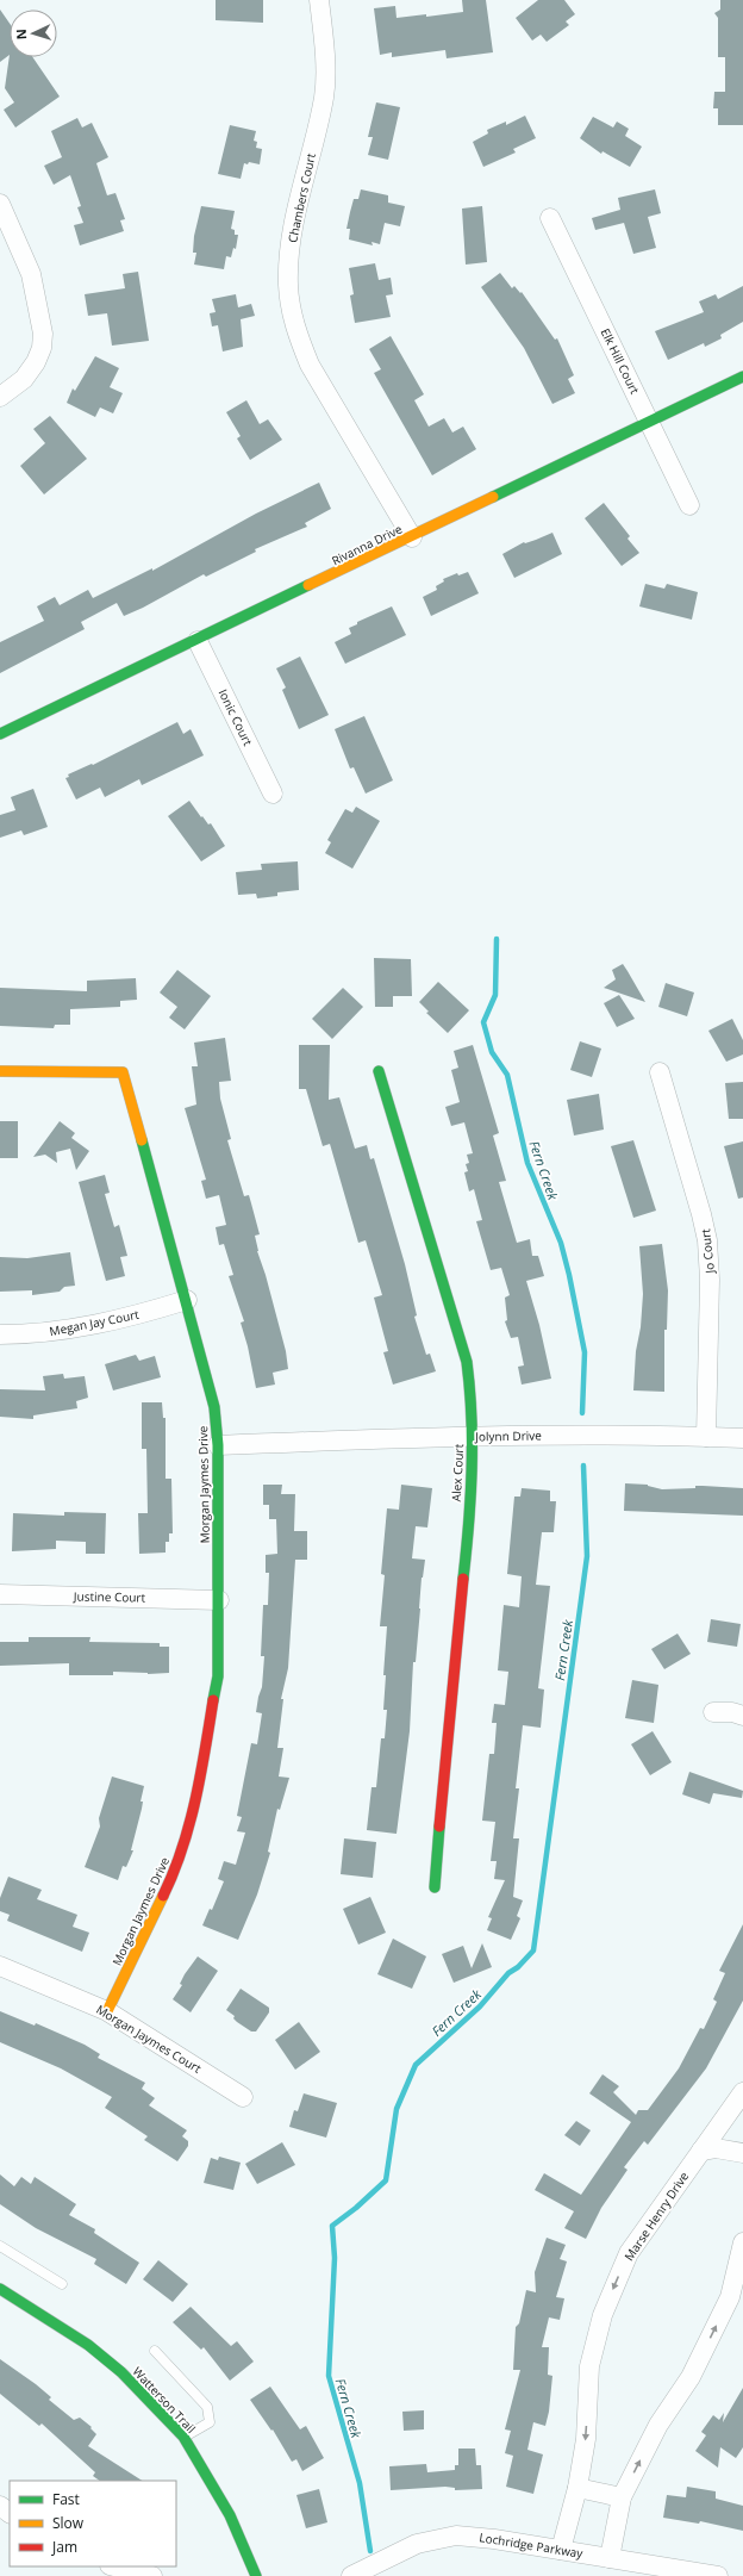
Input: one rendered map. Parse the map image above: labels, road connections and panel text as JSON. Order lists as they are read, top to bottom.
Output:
{
  "streets": {
    "street": [
      "Chambers Court",
      "Elk Hill Court",
      "Rivanna Drive",
      "Ionic Court",
      "Jo Court",
      "Megan Jay Court",
      "Jolynn Drive",
      "Alex Court",
      "Morgan Jaymes Drive",
      "Justine Court",
      "Morgan Jaymes Court",
      "Marse Henry Drive",
      "Watterson Trail",
      "Lochridge Parkway"
    ]
  },
  "crossings": [
    ["Chambers Court", "Rivanna Drive"],
    ["Elk Hill Court", "Rivanna Drive"],
    ["Rivanna Drive", "Ionic Court"],
    ["Jo Court", "Jolynn Drive"],
    ["Megan Jay Court", "Morgan Jaymes Drive"],
    ["Jolynn Drive", "Alex Court"],
    ["Jolynn Drive", "Morgan Jaymes Drive"],
    ["Morgan Jaymes Drive", "Justine Court"],
    ["Morgan Jaymes Drive", "Morgan Jaymes Court"],
    ["Marse Henry Drive", "Lochridge Parkway"]
  ],
  "water": ["Fern Creek"],
  "legend": ["Fast", "Slow", "Jam"],
  "north": "left"
}
